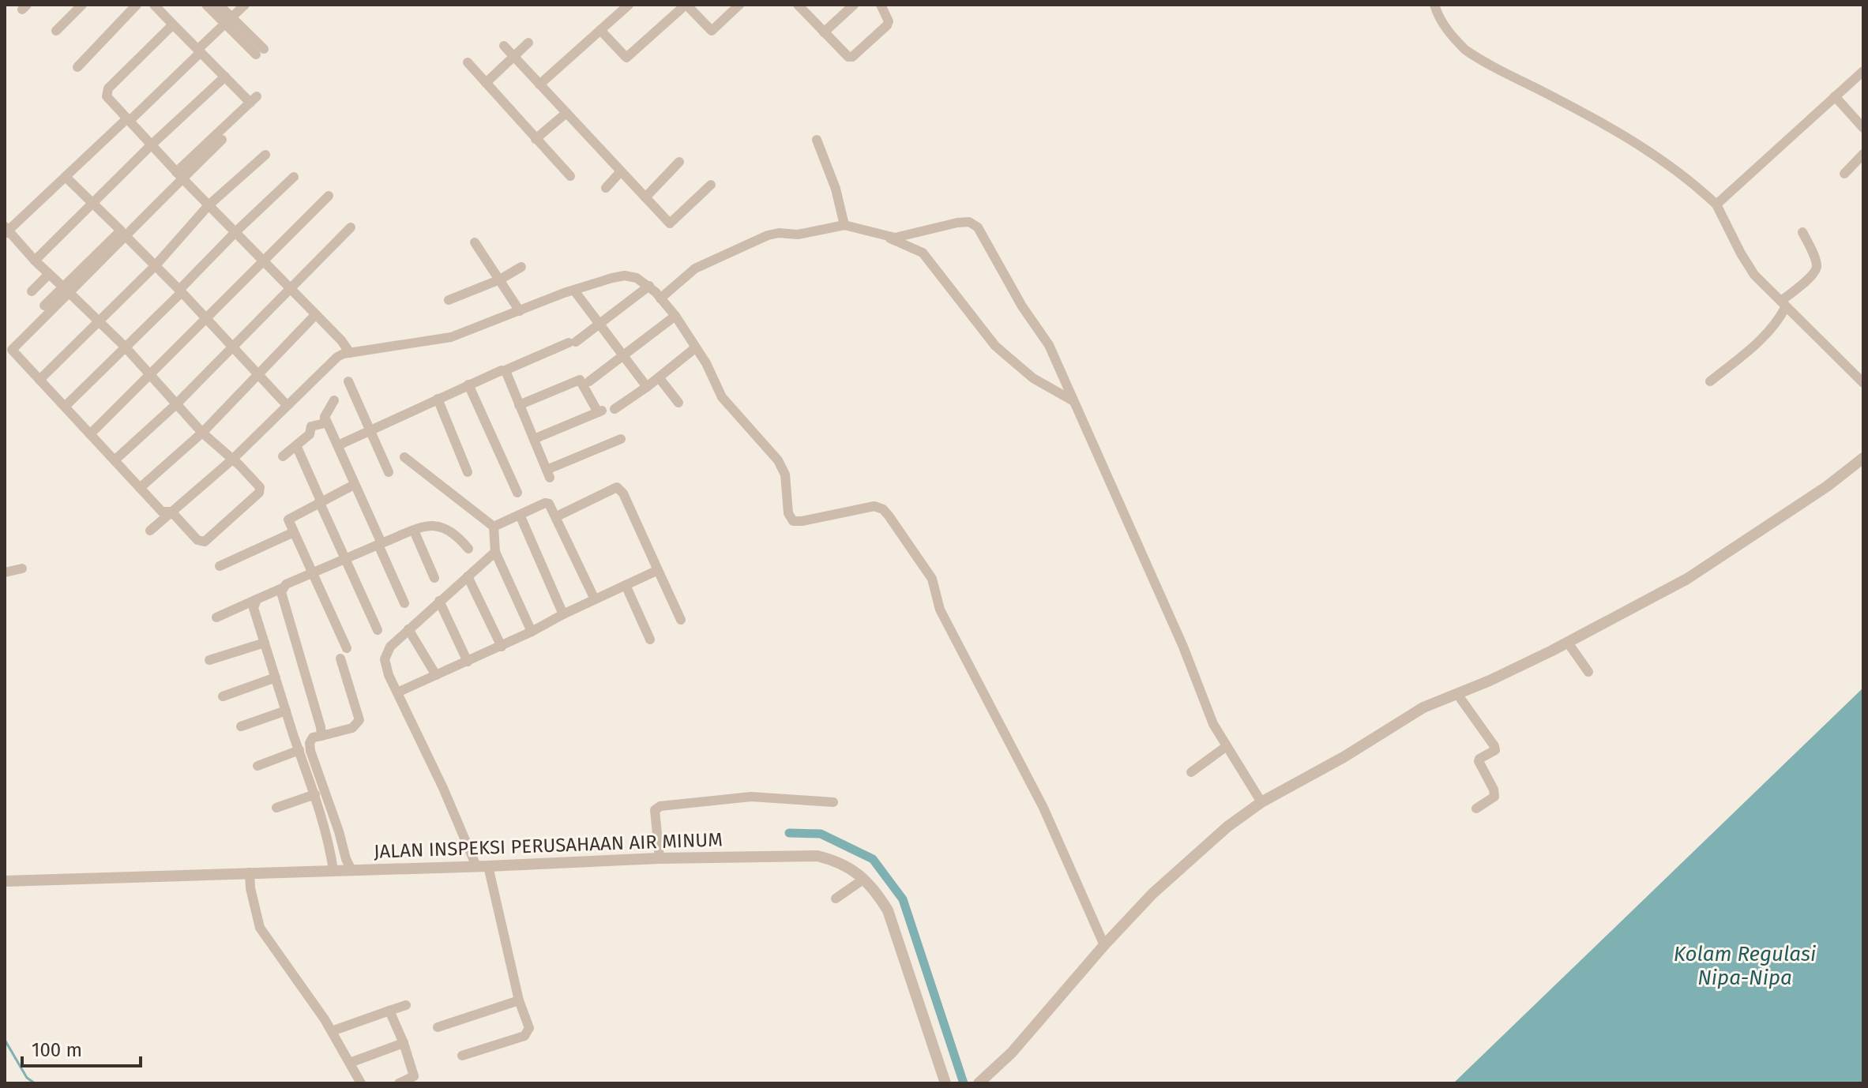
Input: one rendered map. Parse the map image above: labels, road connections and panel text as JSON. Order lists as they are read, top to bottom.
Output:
{
  "streets": {
    "street": ["JALAN INSPEKSI PERUSAHAAN AIR MINUM"]
  },
  "water": ["Kolam Regulasi Nipa-Nipa"],
  "scale_bar": "100 m"
}
